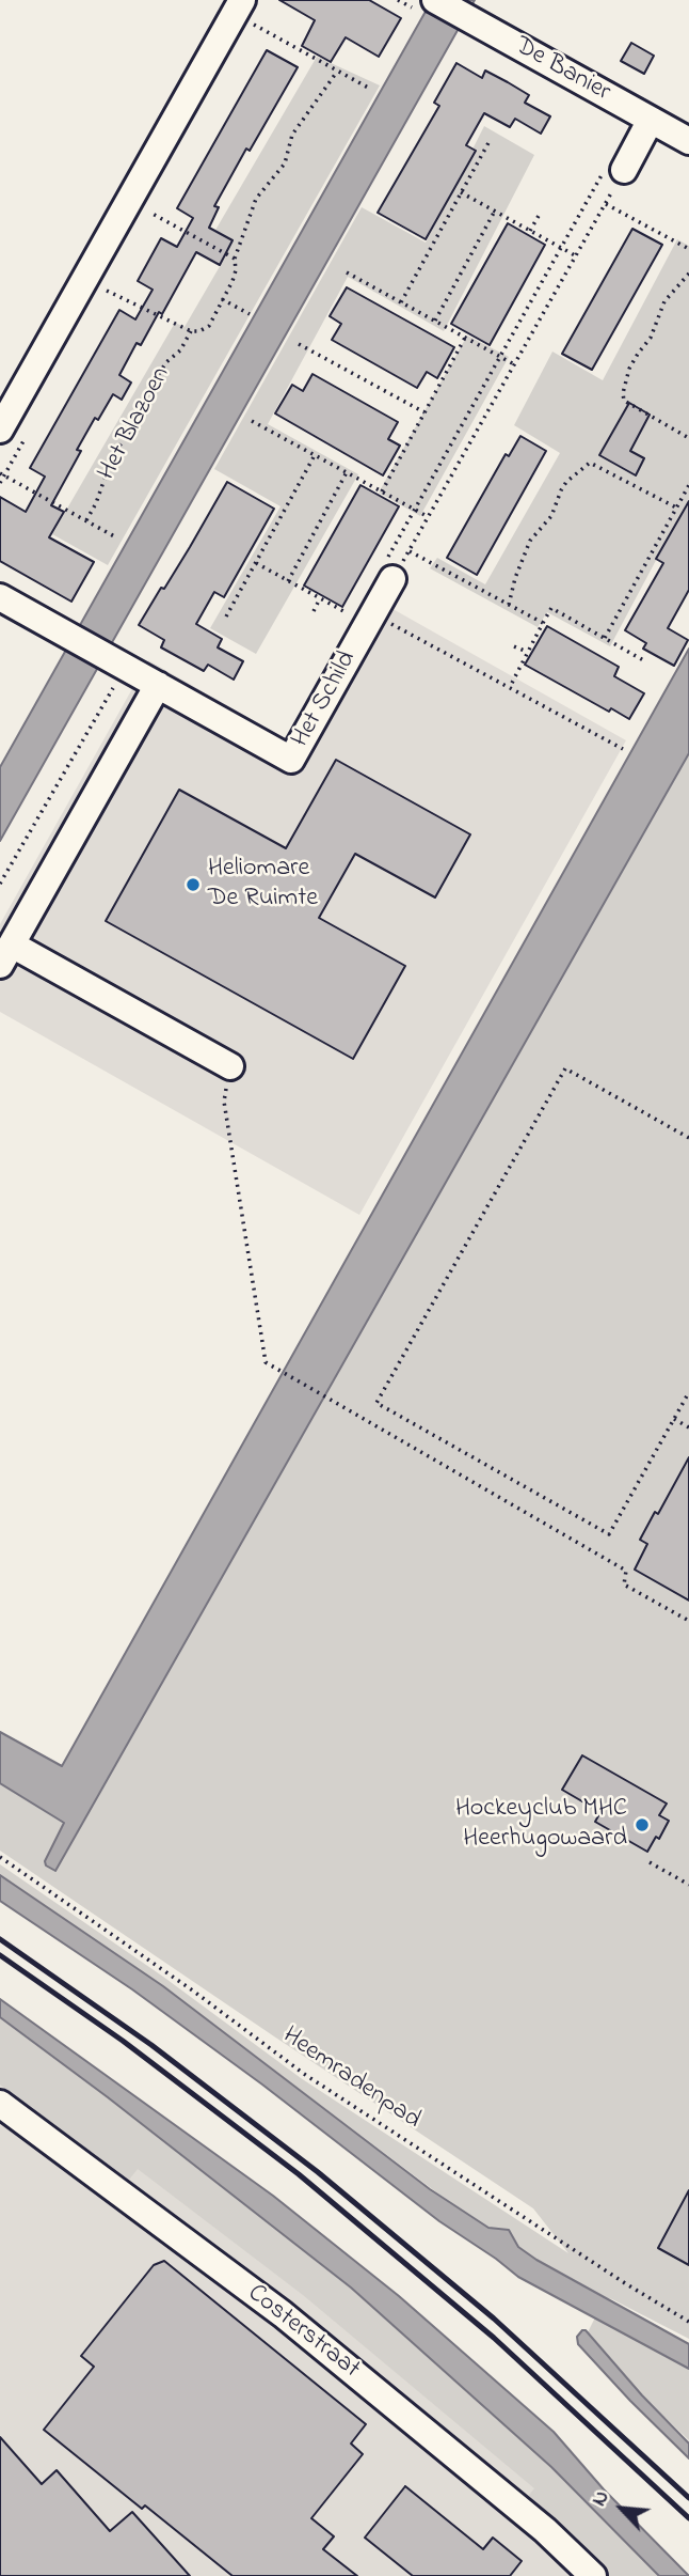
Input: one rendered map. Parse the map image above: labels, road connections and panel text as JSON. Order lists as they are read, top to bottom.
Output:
{
  "streets": {
    "street": ["De Banier", "Het Schild", "Costerstraat"],
    "path": ["Het Blazoen", "Heemradenpad"]
  },
  "places": ["Heliomare De Ruimte", "Hockeyclub MHC Heerhugowaard"],
  "north": "top left"
}
